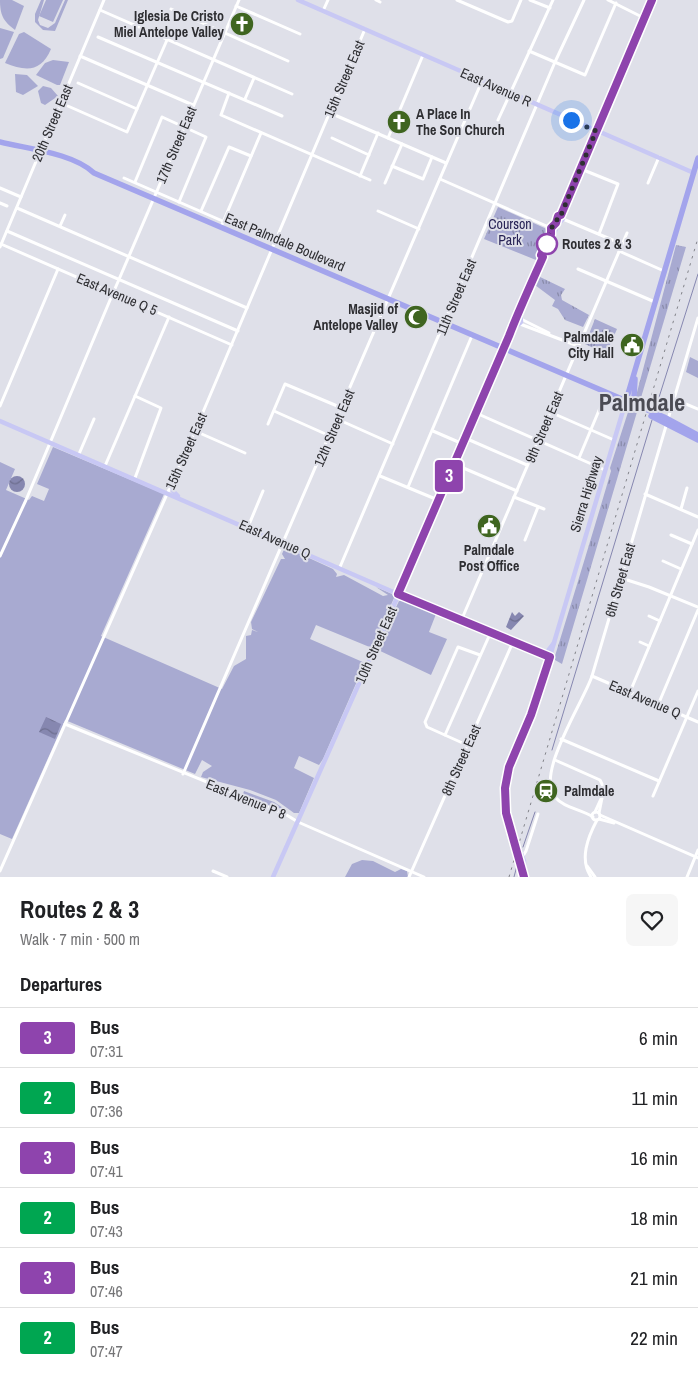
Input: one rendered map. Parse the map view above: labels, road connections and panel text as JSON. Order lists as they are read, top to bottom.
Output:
{
  "streets": {
    "highway": ["East Palmdale Boulevard", "Sierra Highway"],
    "main road": ["East Avenue R", "East Avenue Q", "10th Street East"],
    "street": [
      "15th Street East",
      "20th Street East",
      "17th Street East",
      "East Avenue Q 5",
      "11th Street East",
      "9th Street East",
      "12th Street East",
      "6th Street East",
      "8th Street East",
      "East Avenue P 8"
    ]
  },
  "crossings": [
    ["15th Street East", "East Avenue R"],
    ["15th Street East", "East Palmdale Boulevard"],
    ["15th Street East", "East Avenue Q 5"],
    ["15th Street East", "East Avenue Q"],
    ["15th Street East", "East Avenue P 8"],
    ["East Avenue R", "11th Street East"],
    ["East Avenue R", "12th Street East"],
    ["East Avenue R", "Sierra Highway"],
    ["20th Street East", "East Palmdale Boulevard"],
    ["20th Street East", "East Avenue Q 5"],
    ["17th Street East", "East Palmdale Boulevard"],
    ["17th Street East", "East Avenue Q 5"],
    ["17th Street East", "East Avenue Q"],
    ["East Palmdale Boulevard", "11th Street East"],
    ["East Palmdale Boulevard", "9th Street East"],
    ["East Palmdale Boulevard", "12th Street East"],
    ["East Palmdale Boulevard", "Sierra Highway"],
    ["East Palmdale Boulevard", "6th Street East"],
    ["East Palmdale Boulevard", "10th Street East"],
    ["11th Street East", "East Avenue Q"],
    ["9th Street East", "East Avenue Q"],
    ["12th Street East", "East Avenue Q"],
    ["12th Street East", "East Avenue P 8"],
    ["Sierra Highway", "East Avenue Q"],
    ["East Avenue Q", "6th Street East"],
    ["East Avenue Q", "10th Street East"],
    ["East Avenue Q", "8th Street East"],
    ["10th Street East", "East Avenue P 8"],
    ["8th Street East", "East Avenue P 8"]
  ],
  "districts": ["Palmdale"],
  "parks": ["Courson Park"],
  "places": {
    "church": ["Iglesia De Cristo Miel Antelope Valley", "A Place In The Son Church"],
    "other": ["Routes 2 & 3"],
    "mosque": ["Masjid of Antelope Valley"],
    "public building": ["Palmdale City Hall", "Palmdale Post Office"],
    "station": ["Palmdale"]
  },
  "lines": ["bus line 3"],
  "page": {
    "on_map": "3",
    "heading": [
      ["Routes 2 & 3", "Walk · 7 min · 500 m"],
      "Departures"
    ],
    "list": [
      {
        "mark": "3",
        "name": "Bus",
        "note": "07:31",
        "value": "6 min"
      },
      {
        "mark": "2",
        "name": "Bus",
        "note": "07:36",
        "value": "11 min"
      },
      {
        "mark": "3",
        "name": "Bus",
        "note": "07:41",
        "value": "16 min"
      },
      {
        "mark": "2",
        "name": "Bus",
        "note": "07:43",
        "value": "18 min"
      },
      {
        "mark": "3",
        "name": "Bus",
        "note": "07:46",
        "value": "21 min"
      },
      {
        "mark": "2",
        "name": "Bus",
        "note": "07:47",
        "value": "22 min"
      }
    ]
  }
}
